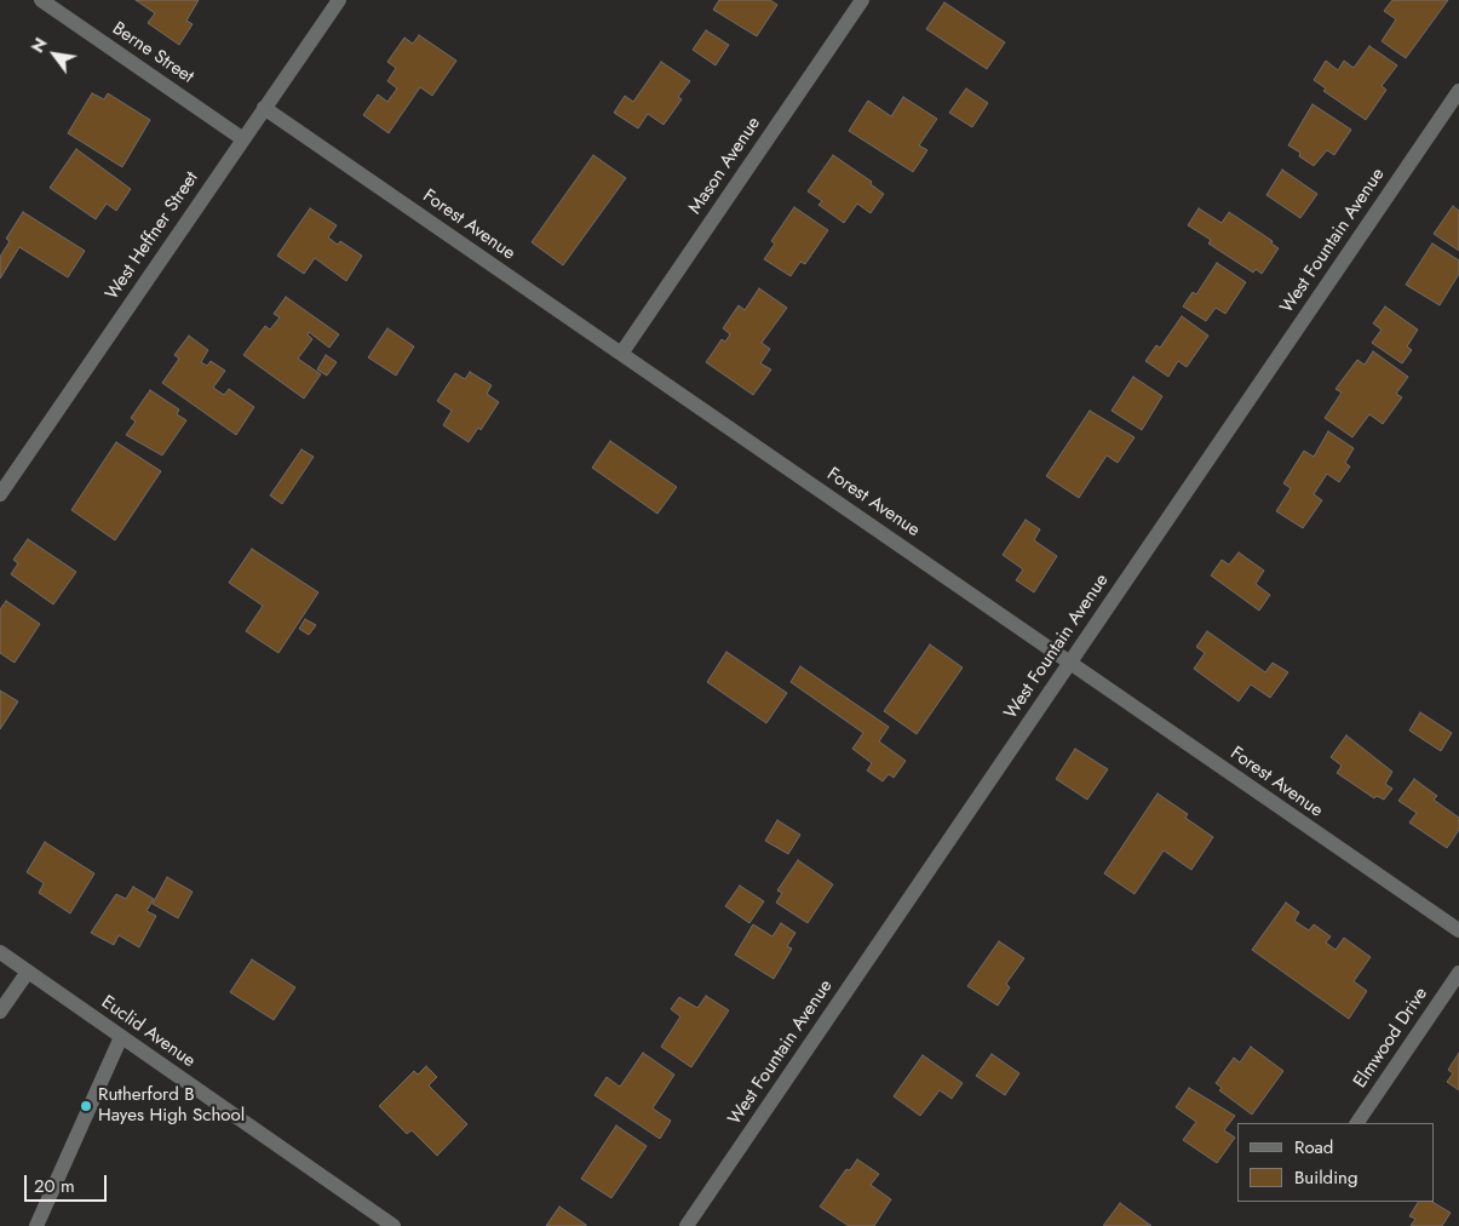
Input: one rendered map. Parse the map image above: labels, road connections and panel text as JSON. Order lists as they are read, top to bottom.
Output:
{
  "streets": {
    "street": [
      "Berne Street",
      "Mason Avenue",
      "Forest Avenue",
      "West Heffner Street",
      "West Fountain Avenue",
      "Euclid Avenue",
      "Elmwood Drive"
    ]
  },
  "crossings": [
    ["Berne Street", "West Heffner Street"],
    ["Mason Avenue", "Forest Avenue"],
    ["Forest Avenue", "West Heffner Street"],
    ["Forest Avenue", "West Fountain Avenue"]
  ],
  "places": ["Rutherford B Hayes High School"],
  "legend": ["Road", "Building"],
  "scale_bar": "20 m",
  "north": "top left"
}
